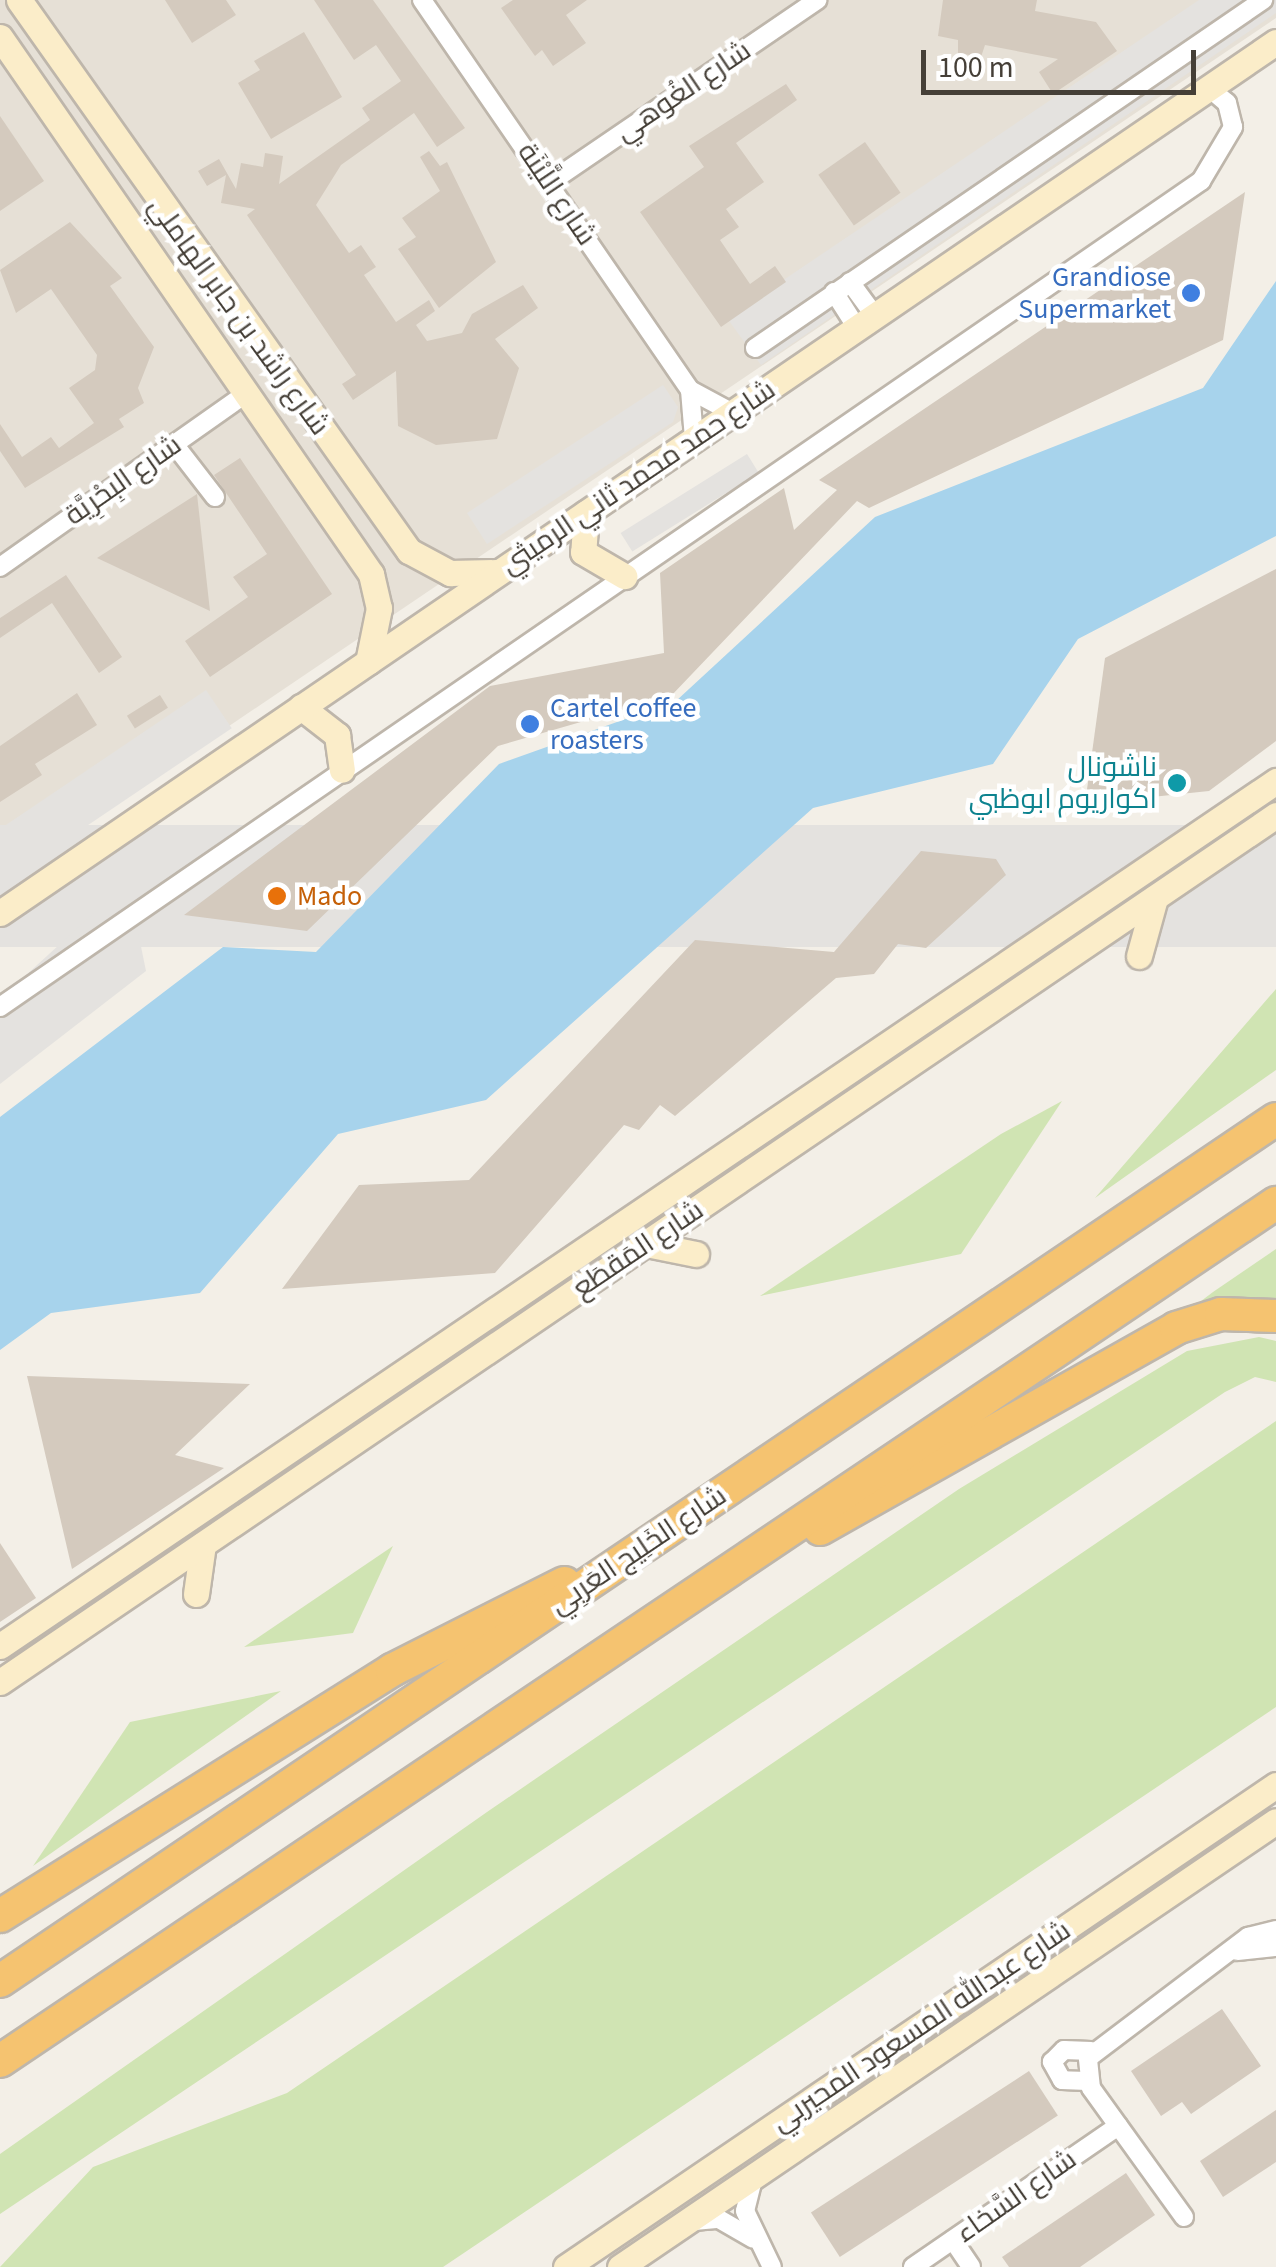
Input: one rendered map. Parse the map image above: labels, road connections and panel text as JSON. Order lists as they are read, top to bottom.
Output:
{
  "streets": {
    "highway": ["شارع الخَلِيج العَربِي"],
    "street": [
      "شارع الغُوهي",
      "شارع اللَّيْنَة",
      "شارع راشد بن جابر الهاملي",
      "شارع حمد محمد ثاني الرميثي",
      "شارع البِحْرِيَّة",
      "شارع المَقطَع",
      "شارع عبدالله المسعود المحيربي",
      "شارع السَّخاء"
    ]
  },
  "crossings": [
    ["شارع الغُوهي", "شارع اللَّيْنَة"],
    ["شارع اللَّيْنَة", "شارع حمد محمد ثاني الرميثي"],
    ["شارع راشد بن جابر الهاملي", "شارع حمد محمد ثاني الرميثي"],
    ["شارع راشد بن جابر الهاملي", "شارع البِحْرِيَّة"]
  ],
  "places": [
    "Grandiose Supermarket",
    "Cartel coffee roasters",
    "ناشونال اكواريوم ابوظبي",
    "Mado"
  ],
  "scale_bar": "100 m"
}
